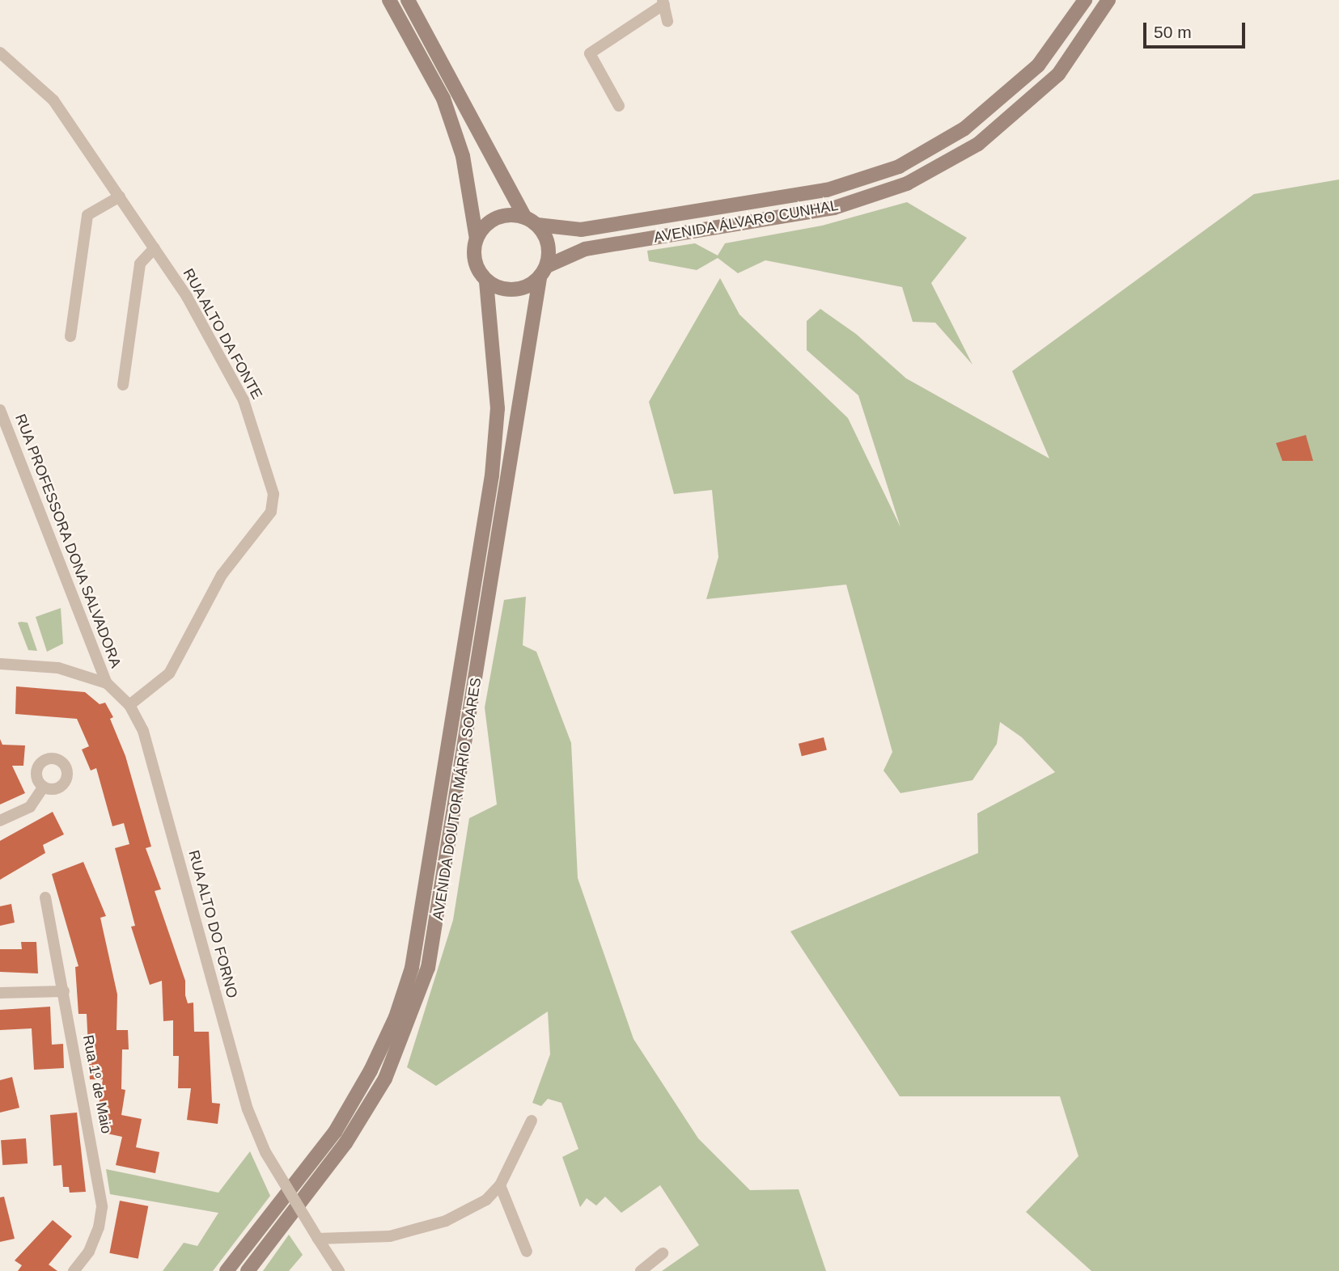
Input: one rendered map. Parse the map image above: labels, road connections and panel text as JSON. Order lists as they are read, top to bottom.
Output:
{
  "streets": {
    "main road": ["AVENIDA ÁLVARO CUNHAL", "AVENIDA DOUTOR MÁRIO SOARES"],
    "street": [
      "RUA ALTO DA FONTE",
      "RUA PROFESSORA DONA SALVADORA",
      "RUA ALTO DO FORNO",
      "Rua 1º de Maio"
    ]
  },
  "crossings": [
    ["AVENIDA ÁLVARO CUNHAL", "AVENIDA DOUTOR MÁRIO SOARES"],
    ["RUA ALTO DA FONTE", "RUA ALTO DO FORNO"],
    ["RUA PROFESSORA DONA SALVADORA", "RUA ALTO DO FORNO"]
  ],
  "scale_bar": "50 m"
}
